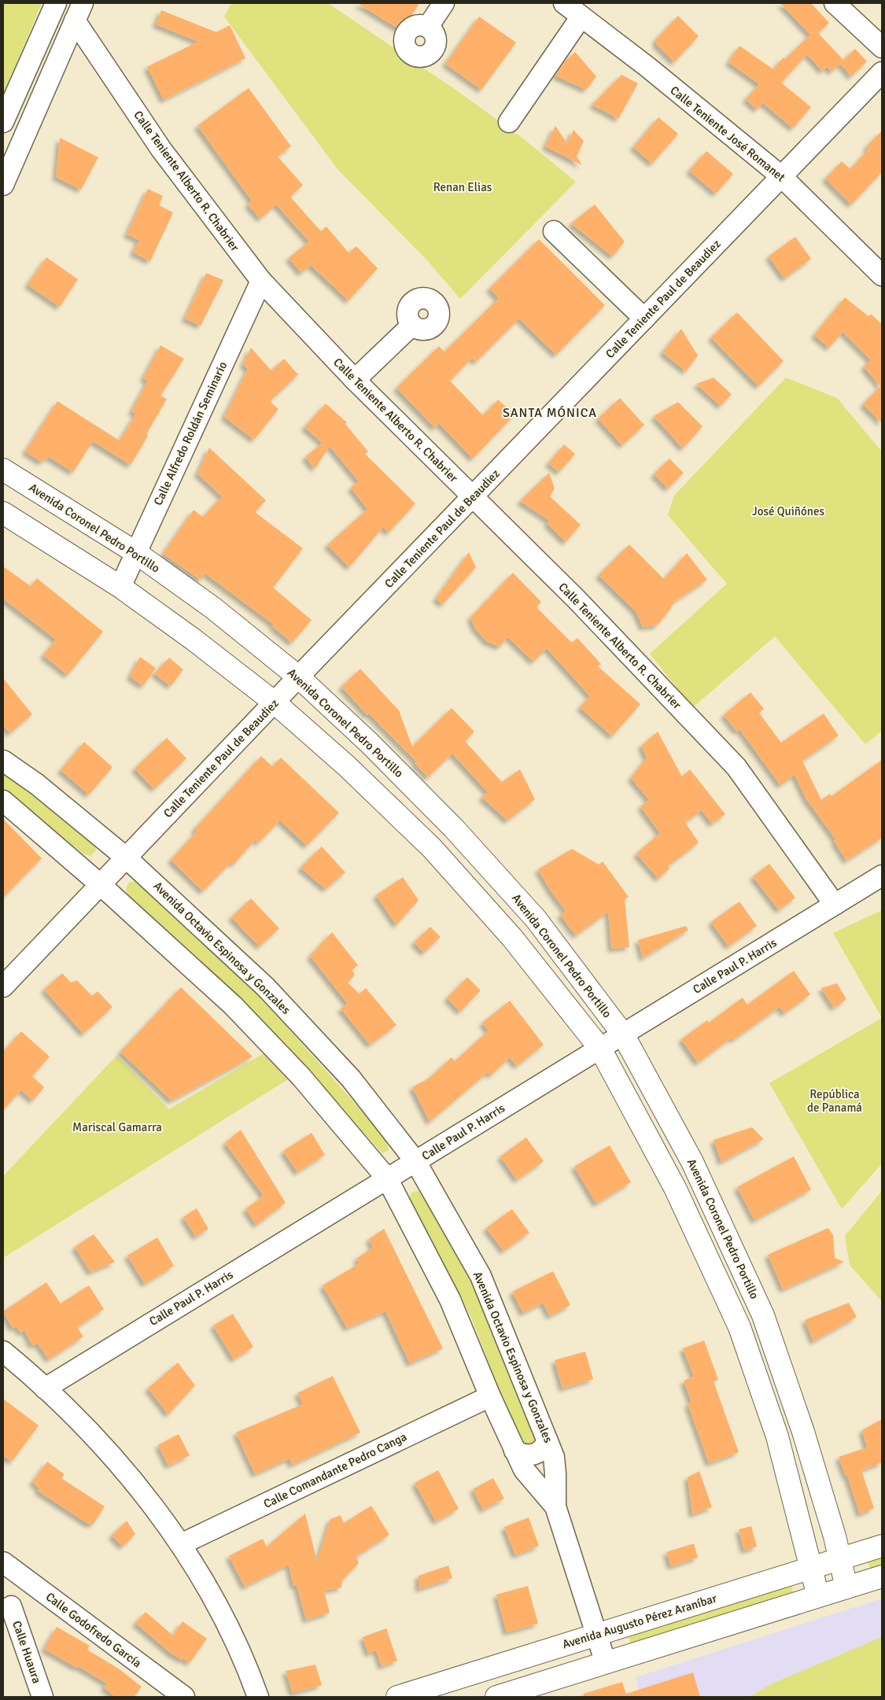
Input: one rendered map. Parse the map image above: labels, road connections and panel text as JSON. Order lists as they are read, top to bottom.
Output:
{
  "streets": {
    "main road": ["Avenida Coronel Pedro Portillo", "Avenida Augusto Pérez Araníbar"],
    "street": [
      "Calle Teniente José Romanet",
      "Calle Teniente Alberto R. Chabrier",
      "Calle Teniente Paul de Beaudiez",
      "Calle Alfredo Roldán Seminario",
      "Avenida Octavio Espinosa y Gonzales",
      "Calle Paul P. Harris",
      "Calle Comandante Pedro Canga",
      "Calle Godofredo García",
      "Calle Huaura"
    ]
  },
  "crossings": [
    ["Calle Teniente José Romanet", "Calle Teniente Paul de Beaudiez"],
    ["Calle Teniente Alberto R. Chabrier", "Calle Teniente Paul de Beaudiez"],
    ["Calle Teniente Alberto R. Chabrier", "Calle Alfredo Roldán Seminario"],
    ["Calle Teniente Alberto R. Chabrier", "Calle Paul P. Harris"],
    ["Calle Teniente Paul de Beaudiez", "Avenida Coronel Pedro Portillo"],
    ["Calle Teniente Paul de Beaudiez", "Avenida Octavio Espinosa y Gonzales"],
    ["Calle Alfredo Roldán Seminario", "Avenida Coronel Pedro Portillo"],
    ["Avenida Coronel Pedro Portillo", "Calle Paul P. Harris"],
    ["Avenida Coronel Pedro Portillo", "Avenida Augusto Pérez Araníbar"],
    ["Avenida Octavio Espinosa y Gonzales", "Calle Paul P. Harris"],
    ["Avenida Octavio Espinosa y Gonzales", "Calle Comandante Pedro Canga"],
    ["Avenida Octavio Espinosa y Gonzales", "Avenida Augusto Pérez Araníbar"]
  ],
  "districts": ["SANTA MÓNICA"],
  "parks": [
    "Renan Elias",
    "José Quiñónes",
    "República de Panamá",
    "Mariscal Gamarra"
  ]
}
